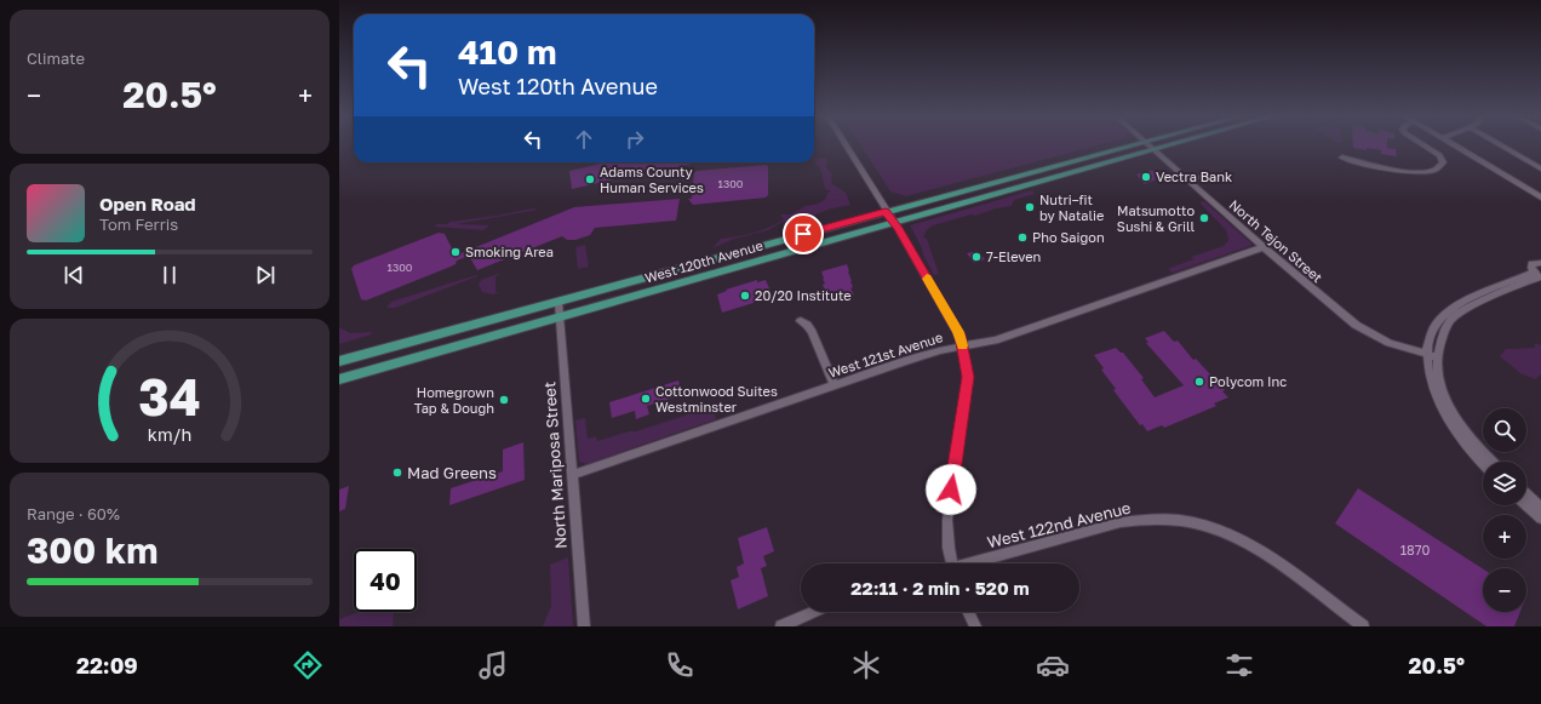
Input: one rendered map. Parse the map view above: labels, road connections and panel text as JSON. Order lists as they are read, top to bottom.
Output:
{
  "streets": {
    "main road": ["West 120th Avenue"],
    "street": [
      "North Tejon Street",
      "West 121st Avenue",
      "North Mariposa Street",
      "West 122nd Avenue"
    ]
  },
  "crossings": [
    ["North Tejon Street", "West 120th Avenue"],
    ["North Tejon Street", "West 121st Avenue"],
    ["West 120th Avenue", "North Mariposa Street"],
    ["West 121st Avenue", "North Mariposa Street"]
  ],
  "places": [
    "Vectra Bank",
    "Adams County Human Services",
    "Nutri–fit by Natalie",
    "Matsumotto Sushi & Grill",
    "Pho Saigon",
    "Smoking Area",
    "7-Eleven",
    "20/20 Institute",
    "Polycom Inc",
    "Cottonwood Suites Westminster",
    "Homegrown Tap & Dough",
    "Mad Greens"
  ],
  "house_numbers": ["1300", "1300", "1870"],
  "page": {
    "tile": [
      "Climate",
      ["Range · 60%", "300 km"]
    ],
    "turn": ["410 m", "West 120th Avenue"],
    "heat": ["−", "20.5°", "+"],
    "song": ["Open Road", "Tom Ferris"],
    "map_buttons": ["+", "−"],
    "limit": "40",
    "trip": "22:11 · 2 min · 520 m",
    "tabs": ["22:09", "20.5°"],
    "gauge": ["34", "km/h"]
  }
}
